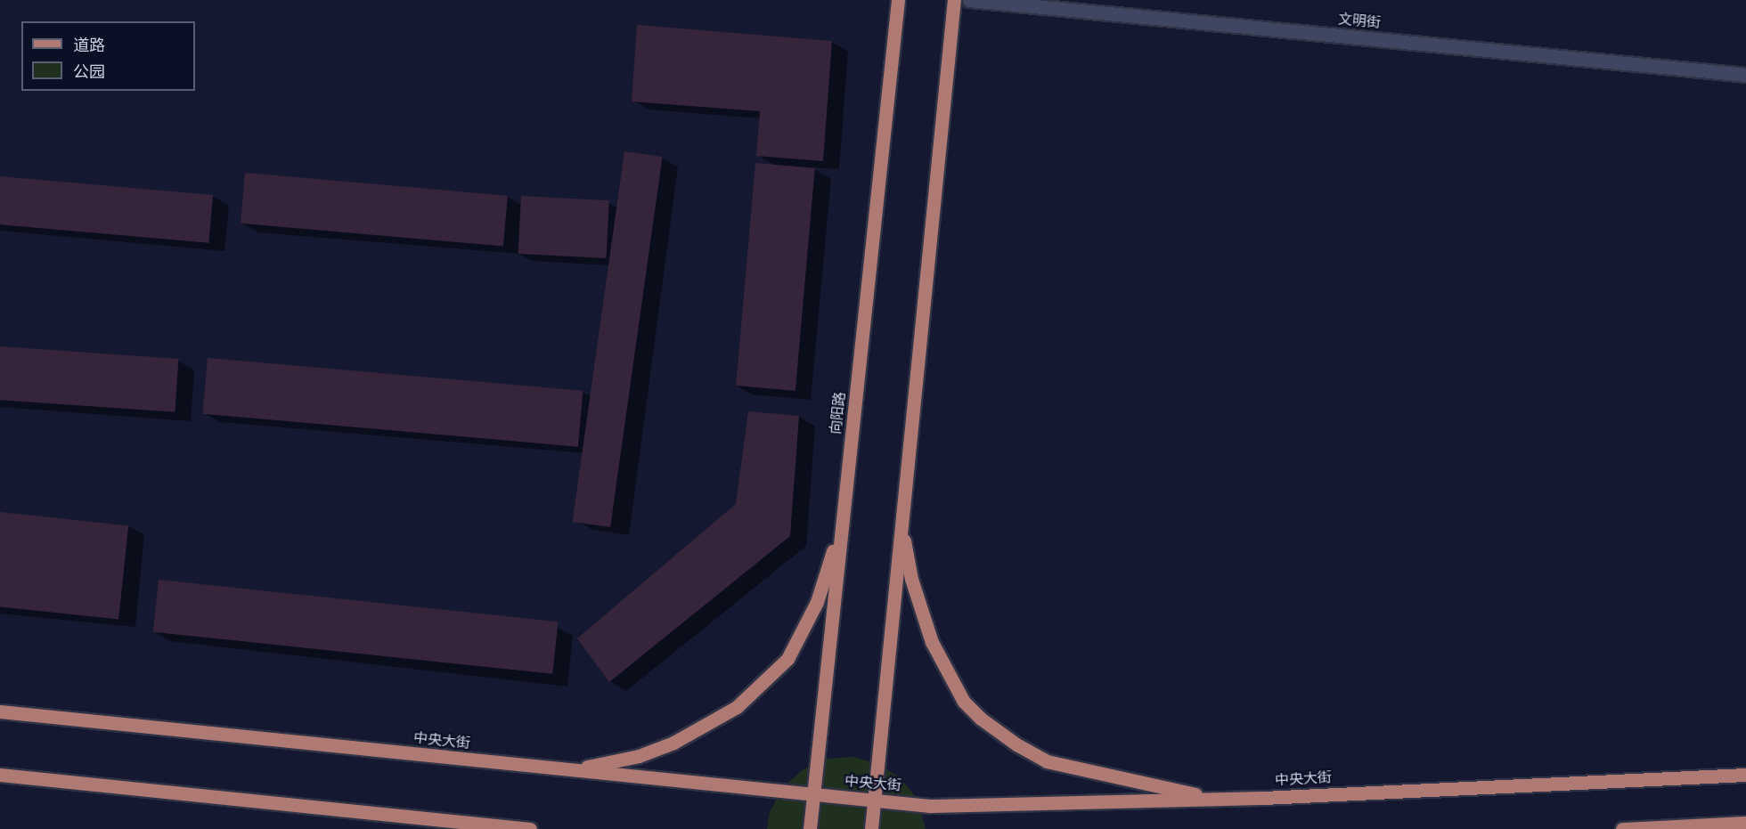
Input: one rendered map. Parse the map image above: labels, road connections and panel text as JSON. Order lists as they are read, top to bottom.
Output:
{
  "streets": {
    "main road": ["向阳路", "中央大街"],
    "street": ["文明街"]
  },
  "crossings": [
    ["向阳路", "中央大街"]
  ],
  "legend": ["道路", "公园"]
}
